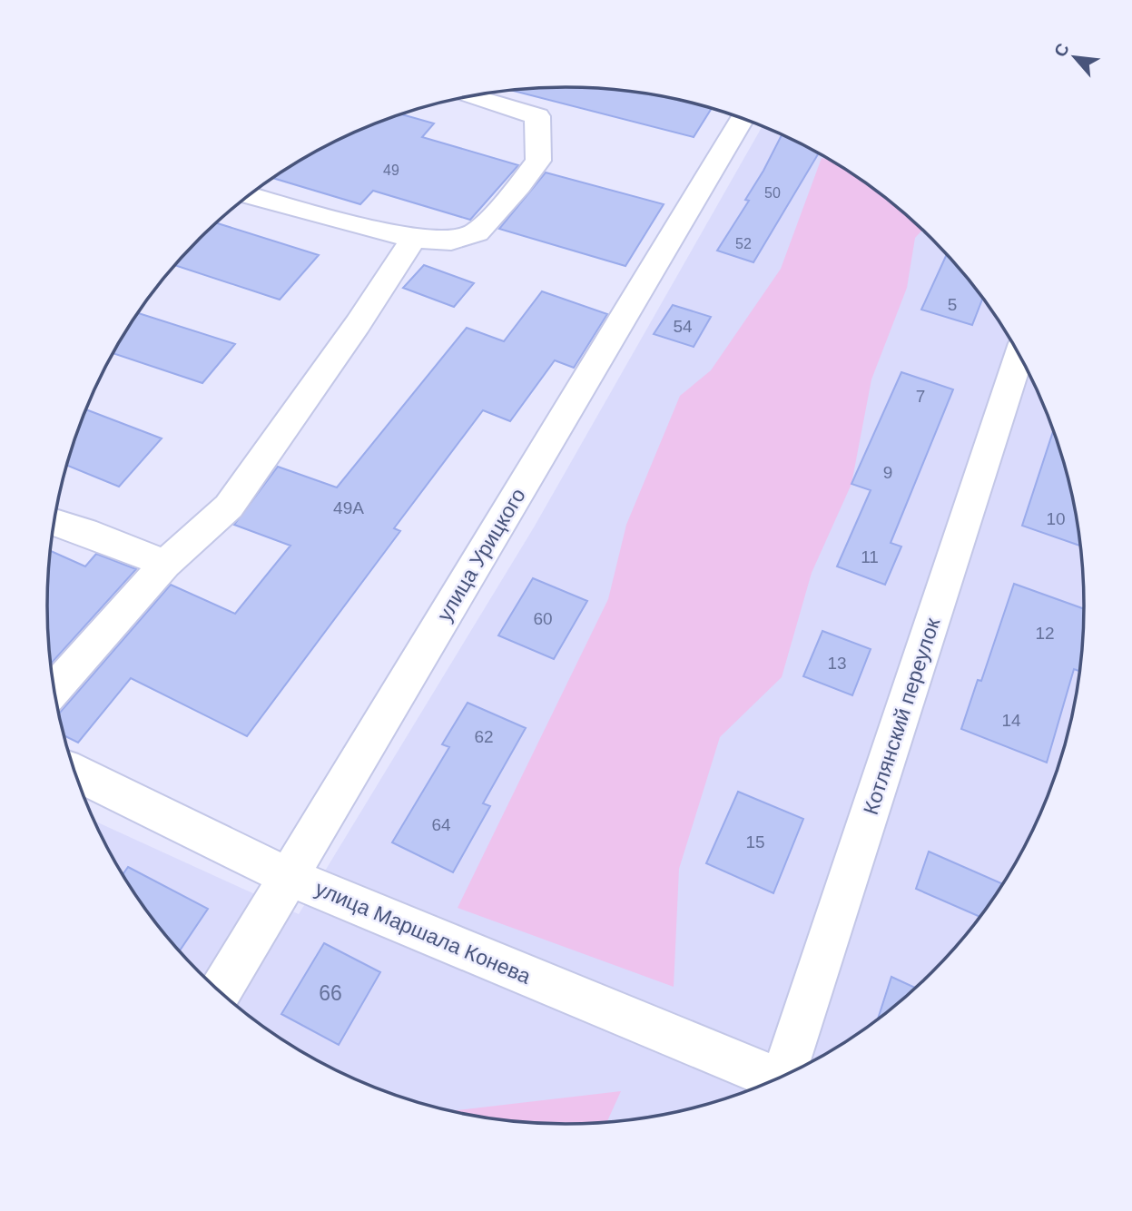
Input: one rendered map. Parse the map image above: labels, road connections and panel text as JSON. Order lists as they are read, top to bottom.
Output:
{
  "streets": {
    "street": ["улица Урицкого", "Котлянский переулок", "улица Маршала Конева"]
  },
  "crossings": [
    ["улица Урицкого", "улица Маршала Конева"]
  ],
  "house_numbers": [
    "49",
    "50",
    "52",
    "5",
    "54",
    "7",
    "9",
    "49А",
    "10",
    "11",
    "60",
    "12",
    "13",
    "14",
    "62",
    "64",
    "15",
    "66"
  ],
  "north": "top left"
}
